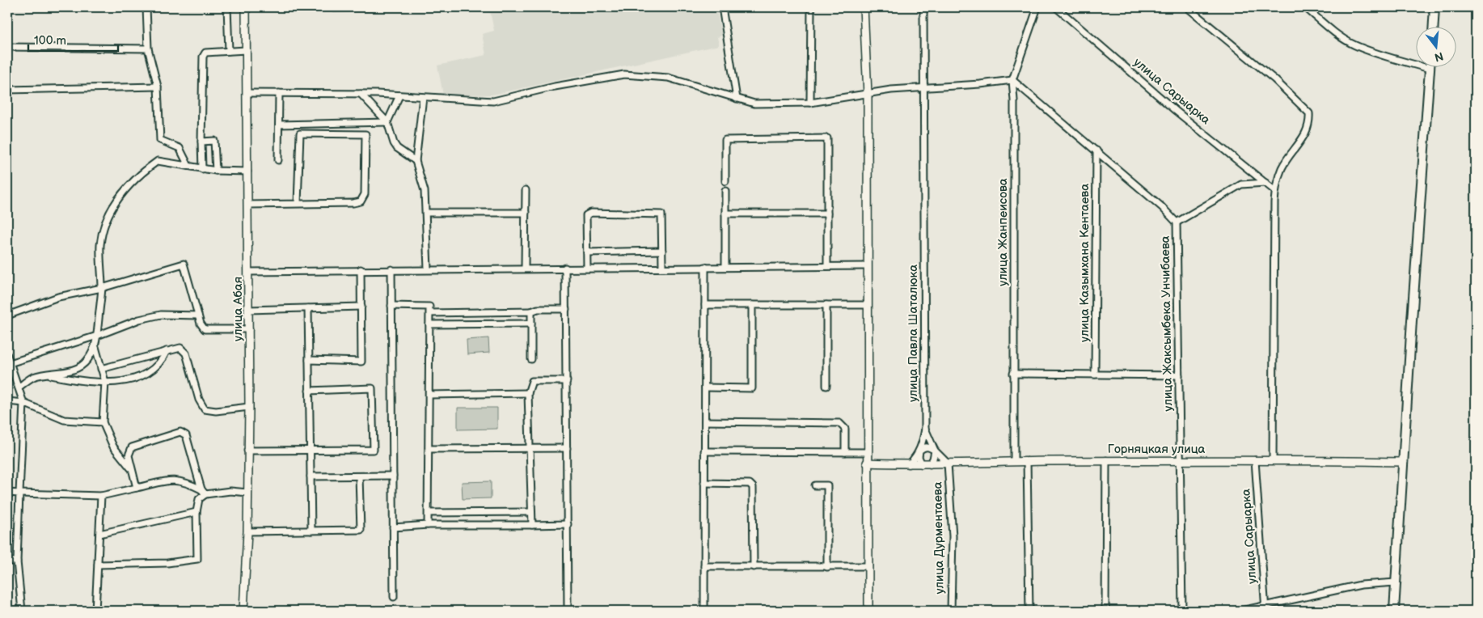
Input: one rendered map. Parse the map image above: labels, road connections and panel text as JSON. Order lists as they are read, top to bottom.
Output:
{
  "streets": {
    "street": [
      "улица Сарыарка",
      "улица Жанпеисова",
      "улица Казымхана Кентаева",
      "улица Абая",
      "улица Жаксымбека Унчибаева",
      "улица Павла Шаталюка",
      "Горняцкая улица",
      "улица Дурментаева"
    ]
  },
  "crossings": [
    ["улица Сарыарка", "Горняцкая улица"],
    ["улица Жанпеисова", "улица Жаксымбека Унчибаева"],
    ["улица Жанпеисова", "Горняцкая улица"],
    ["улица Казымхана Кентаева", "улица Жаксымбека Унчибаева"],
    ["улица Жаксымбека Унчибаева", "Горняцкая улица"],
    ["улица Павла Шаталюка", "Горняцкая улица"],
    ["Горняцкая улица", "улица Дурментаева"]
  ],
  "scale_bar": "100 m",
  "north": "bottom"
}
